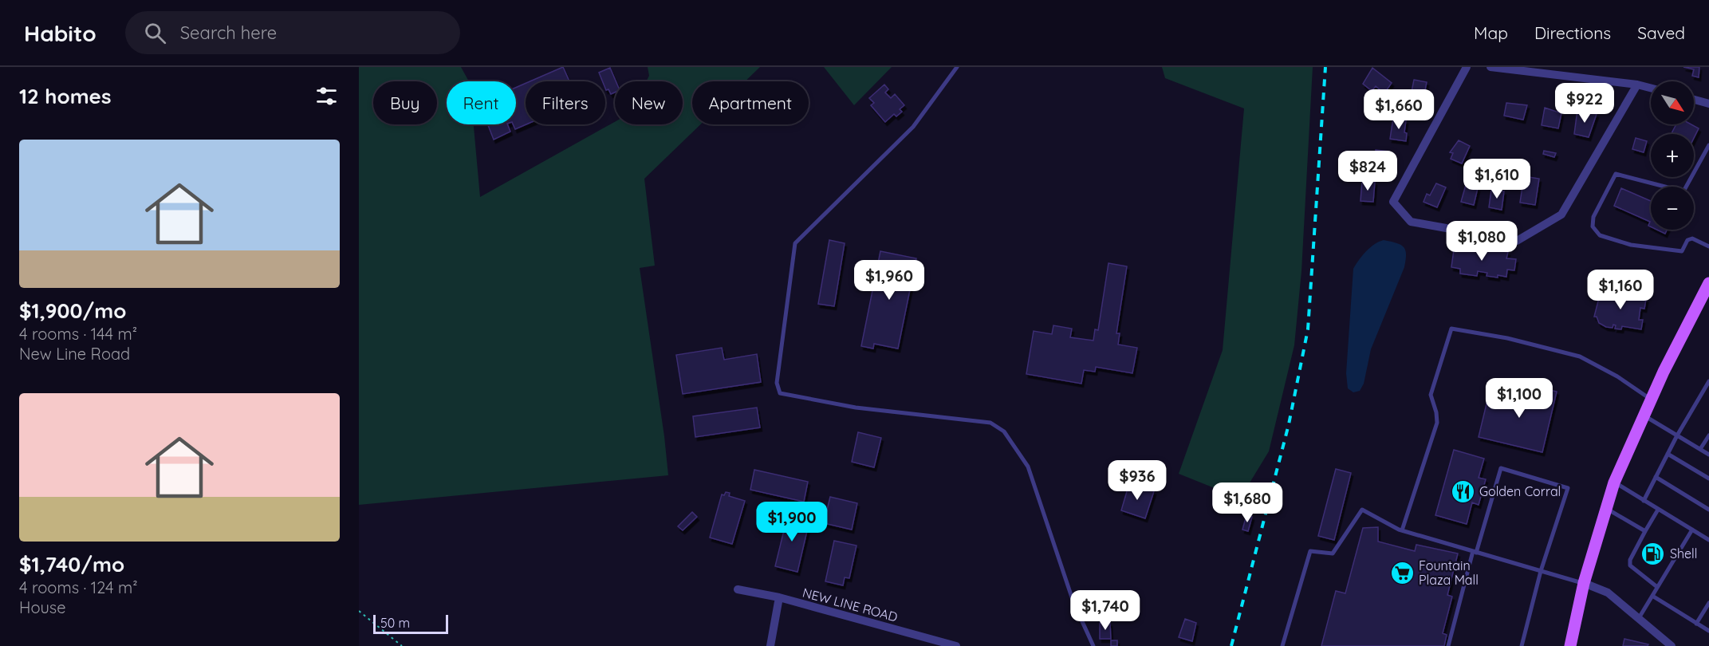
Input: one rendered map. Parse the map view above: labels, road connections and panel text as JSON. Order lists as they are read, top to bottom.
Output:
{
  "streets": {
    "street": ["NEW LINE ROAD"]
  },
  "places": {
    "restaurant": ["Golden Corral"],
    "fuel station": ["Shell"],
    "supermarket": ["Fountain Plaza Mall"]
  },
  "scale_bar": "50 m",
  "north": "bottom right",
  "page": {
    "header": "Habito",
    "search": "Search here",
    "nav": ["Map", "Directions", "Saved"],
    "heading": "12 homes",
    "map_buttons": ["+", "−"],
    "chip": [
      "Buy",
      "Rent",
      "Filters",
      "New",
      "Apartment"
    ],
    "price": [
      "$922",
      "$1,660",
      "$824",
      "$1,610",
      "$1,080",
      "$1,960",
      "$1,160",
      "$1,100",
      "$936",
      "$1,680",
      "$1,900",
      "$1,740"
    ],
    "list": [
      {
        "name": "$1,900/mo",
        "note": "4 rooms · 144 m² · New Line Road"
      },
      {
        "name": "$1,740/mo",
        "note": "4 rooms · 124 m² · House"
      }
    ],
    "scale": "50 m"
  }
}
